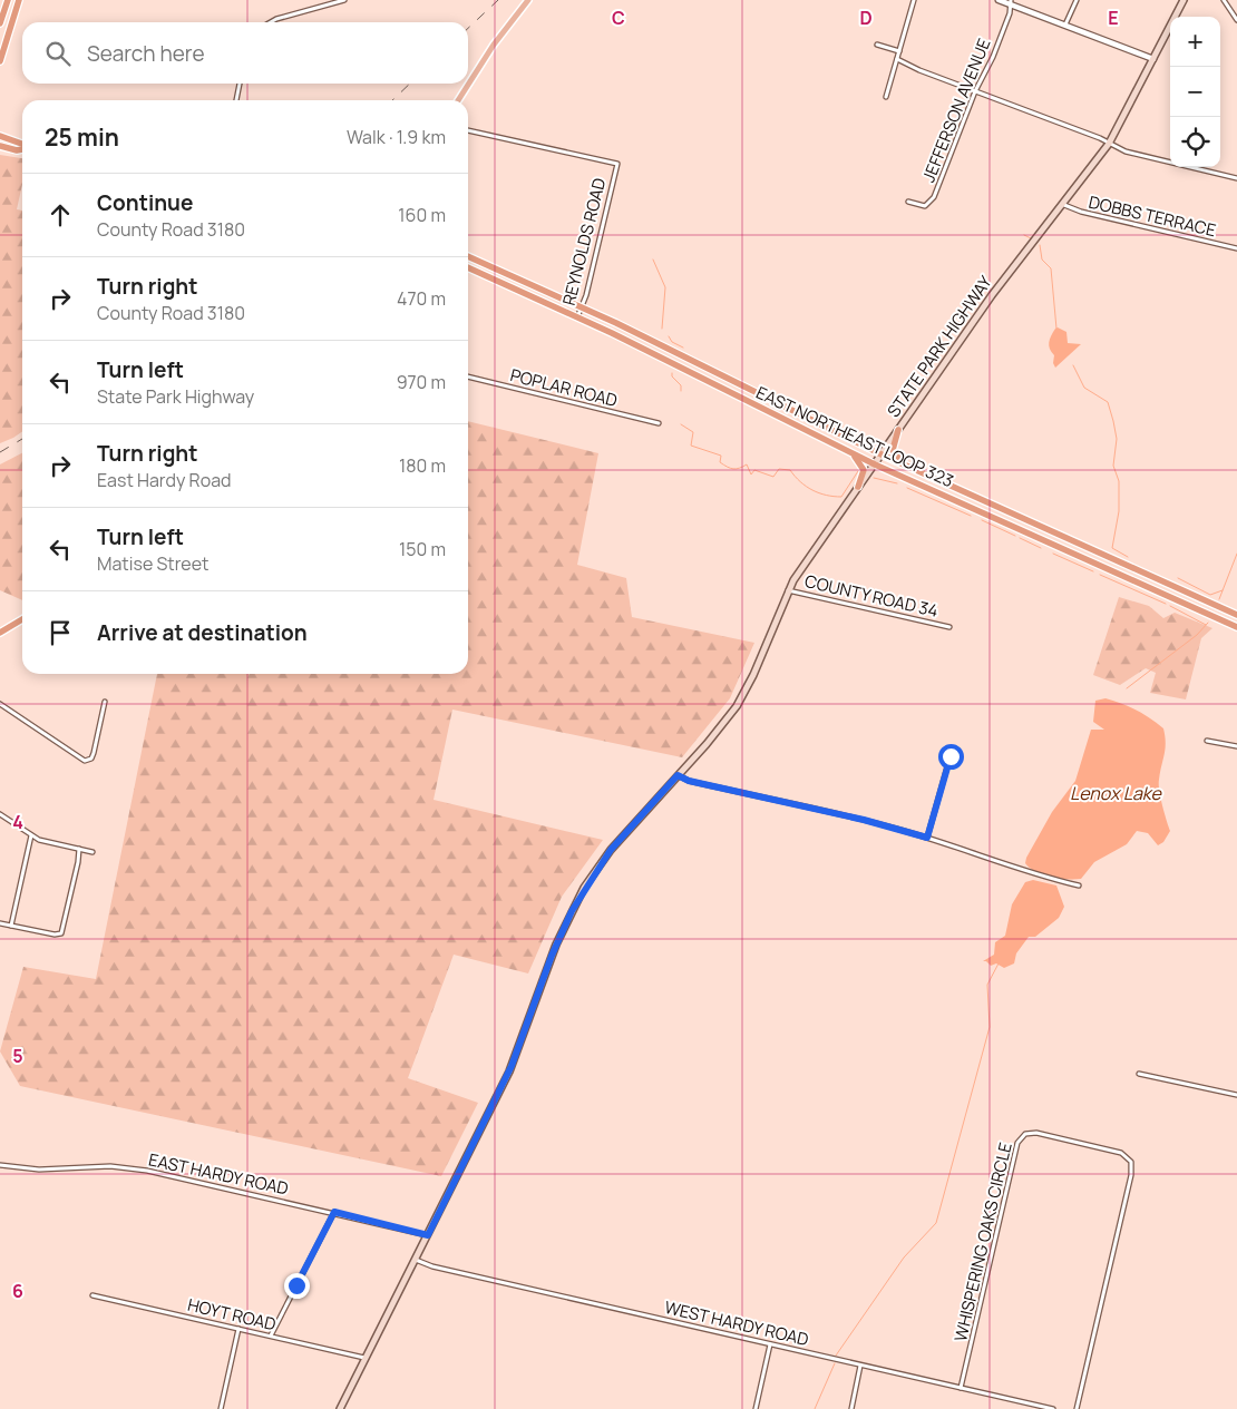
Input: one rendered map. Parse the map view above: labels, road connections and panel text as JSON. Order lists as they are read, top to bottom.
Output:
{
  "streets": {
    "highway": ["EAST NORTHEAST LOOP 323"],
    "main road": ["STATE PARK HIGHWAY"],
    "street": [
      "JEFFERSON AVENUE",
      "DOBBS TERRACE",
      "REYNOLDS ROAD",
      "POPLAR ROAD",
      "COUNTY ROAD 34",
      "EAST HARDY ROAD",
      "WHISPERING OAKS CIRCLE",
      "HOYT ROAD",
      "WEST HARDY ROAD"
    ]
  },
  "crossings": [
    ["DOBBS TERRACE", "STATE PARK HIGHWAY"],
    ["REYNOLDS ROAD", "EAST NORTHEAST LOOP 323"],
    ["STATE PARK HIGHWAY", "EAST NORTHEAST LOOP 323"],
    ["STATE PARK HIGHWAY", "COUNTY ROAD 34"],
    ["STATE PARK HIGHWAY", "EAST HARDY ROAD"],
    ["STATE PARK HIGHWAY", "HOYT ROAD"],
    ["STATE PARK HIGHWAY", "WEST HARDY ROAD"],
    ["WHISPERING OAKS CIRCLE", "WEST HARDY ROAD"]
  ],
  "water": ["Lenox Lake"],
  "page": {
    "map_buttons": ["+", "−"],
    "search": "Search here",
    "heading": ["25 min", "Walk · 1.9 km"],
    "list": [
      ["Continue", "County Road 3180", "160 m"],
      ["Turn right", "County Road 3180", "470 m"],
      ["Turn left", "State Park Highway", "970 m"],
      ["Turn right", "East Hardy Road", "180 m"],
      ["Turn left", "Matise Street", "150 m"],
      "Arrive at destination"
    ]
  },
  "grid": {
    "columns": ["C", "D", "E"],
    "rows": ["4", "5", "6"]
  }
}
